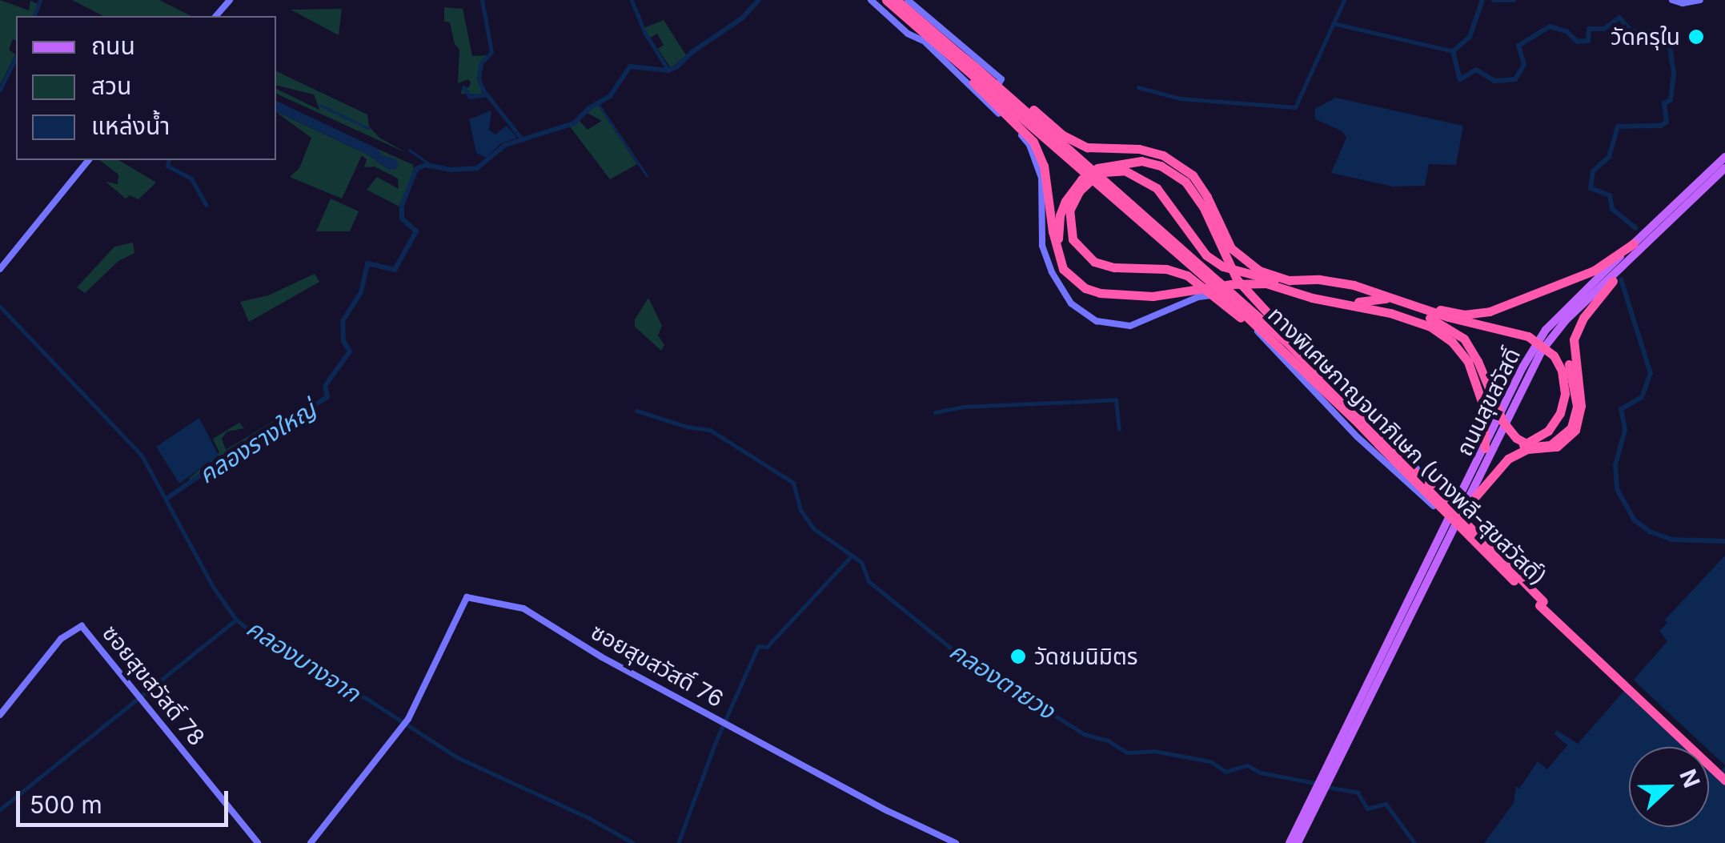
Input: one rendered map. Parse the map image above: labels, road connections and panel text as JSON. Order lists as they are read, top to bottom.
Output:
{
  "streets": {
    "highway": ["ทางพิเศษกาญจนาภิเษก (บางพลี-สุขสวัสดิ์)"],
    "main road": ["ถนนสุขสวัสดิ์", "ซอยสุขสวัสดิ์ 76", "ซอยสุขสวัสดิ์ 78"]
  },
  "water": ["คลองรางใหญ่", "คลองบางจาก", "คลองตายวง"],
  "places": ["วัดครุใน", "วัดชมนิมิตร"],
  "legend": ["ถนน", "สวน", "แหล่งน้ำ"],
  "scale_bar": "500 m",
  "north": "right"
}
